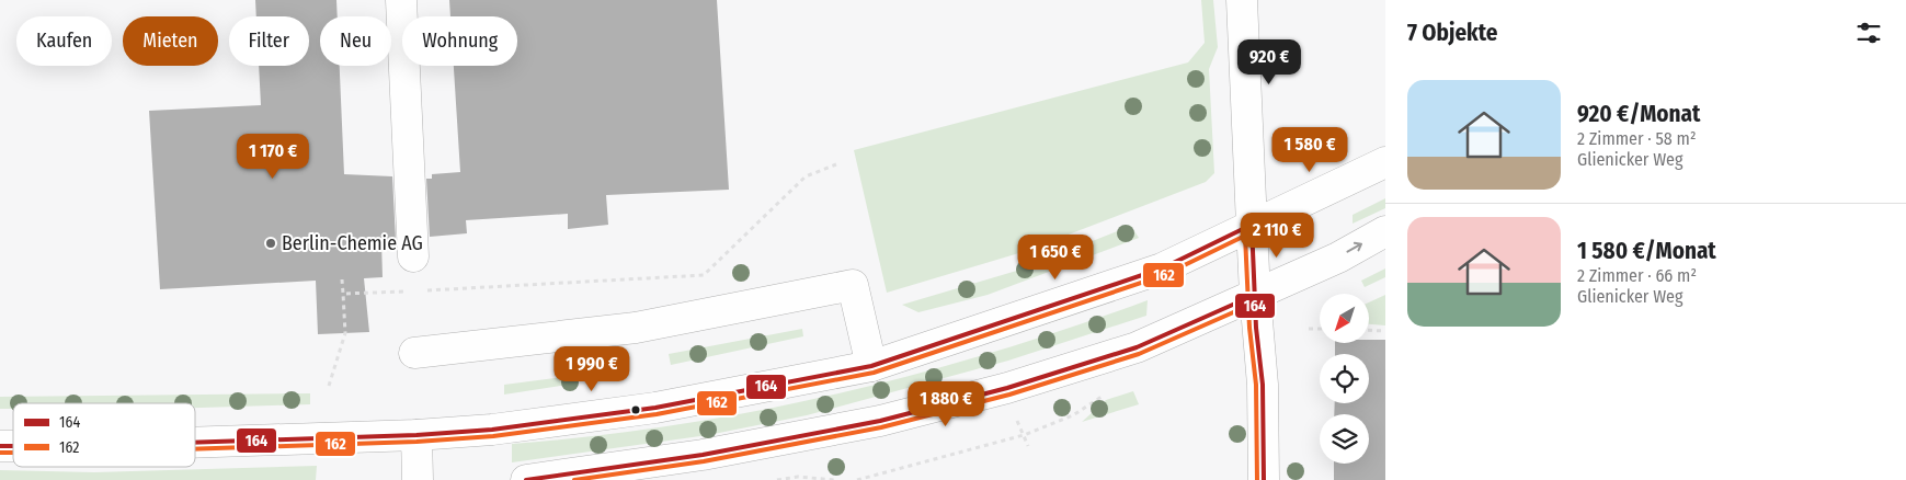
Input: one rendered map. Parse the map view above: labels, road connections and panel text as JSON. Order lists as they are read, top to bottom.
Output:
{
  "places": ["Berlin-Chemie AG"],
  "lines": ["transit line 164", "transit line 162"],
  "legend": ["164", "162"],
  "north": "bottom left",
  "page": {
    "heading": "7 Objekte",
    "chip": [
      "Kaufen",
      "Mieten",
      "Filter",
      "Neu",
      "Wohnung"
    ],
    "price": [
      "920 €",
      "1 580 €",
      "1 170 €",
      "2 110 €",
      "1 650 €",
      "1 990 €",
      "1 880 €"
    ],
    "list": [
      {
        "name": "920 €/Monat",
        "note": "2 Zimmer · 58 m² · Glienicker Weg"
      },
      {
        "name": "1 580 €/Monat",
        "note": "2 Zimmer · 66 m² · Glienicker Weg"
      }
    ]
  }
}
